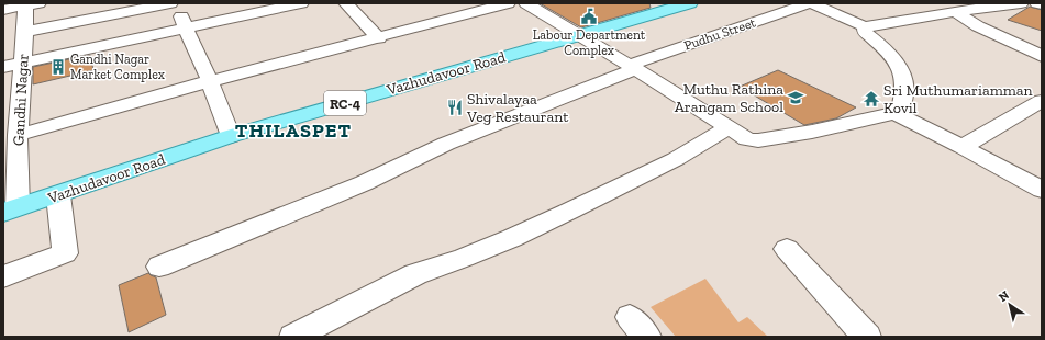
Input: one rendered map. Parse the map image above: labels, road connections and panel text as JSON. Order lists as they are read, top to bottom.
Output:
{
  "streets": {
    "main road": ["Vazhudavoor Road", "RC-4"],
    "street": ["Pudhu Street", "Gandhi Nagar"]
  },
  "crossings": [
    ["Vazhudavoor Road", "Gandhi Nagar"]
  ],
  "districts": ["THILASPET"],
  "places": {
    "public building": ["Labour Department Complex"],
    "building": ["Gandhi Nagar Market Complex"],
    "school or university": ["Muthu Rathina Arangam School"],
    "temple": ["Sri Muthumariamman Kovil"],
    "restaurant": ["Shivalayaa Veg Restaurant"]
  },
  "north": "top left"
}
